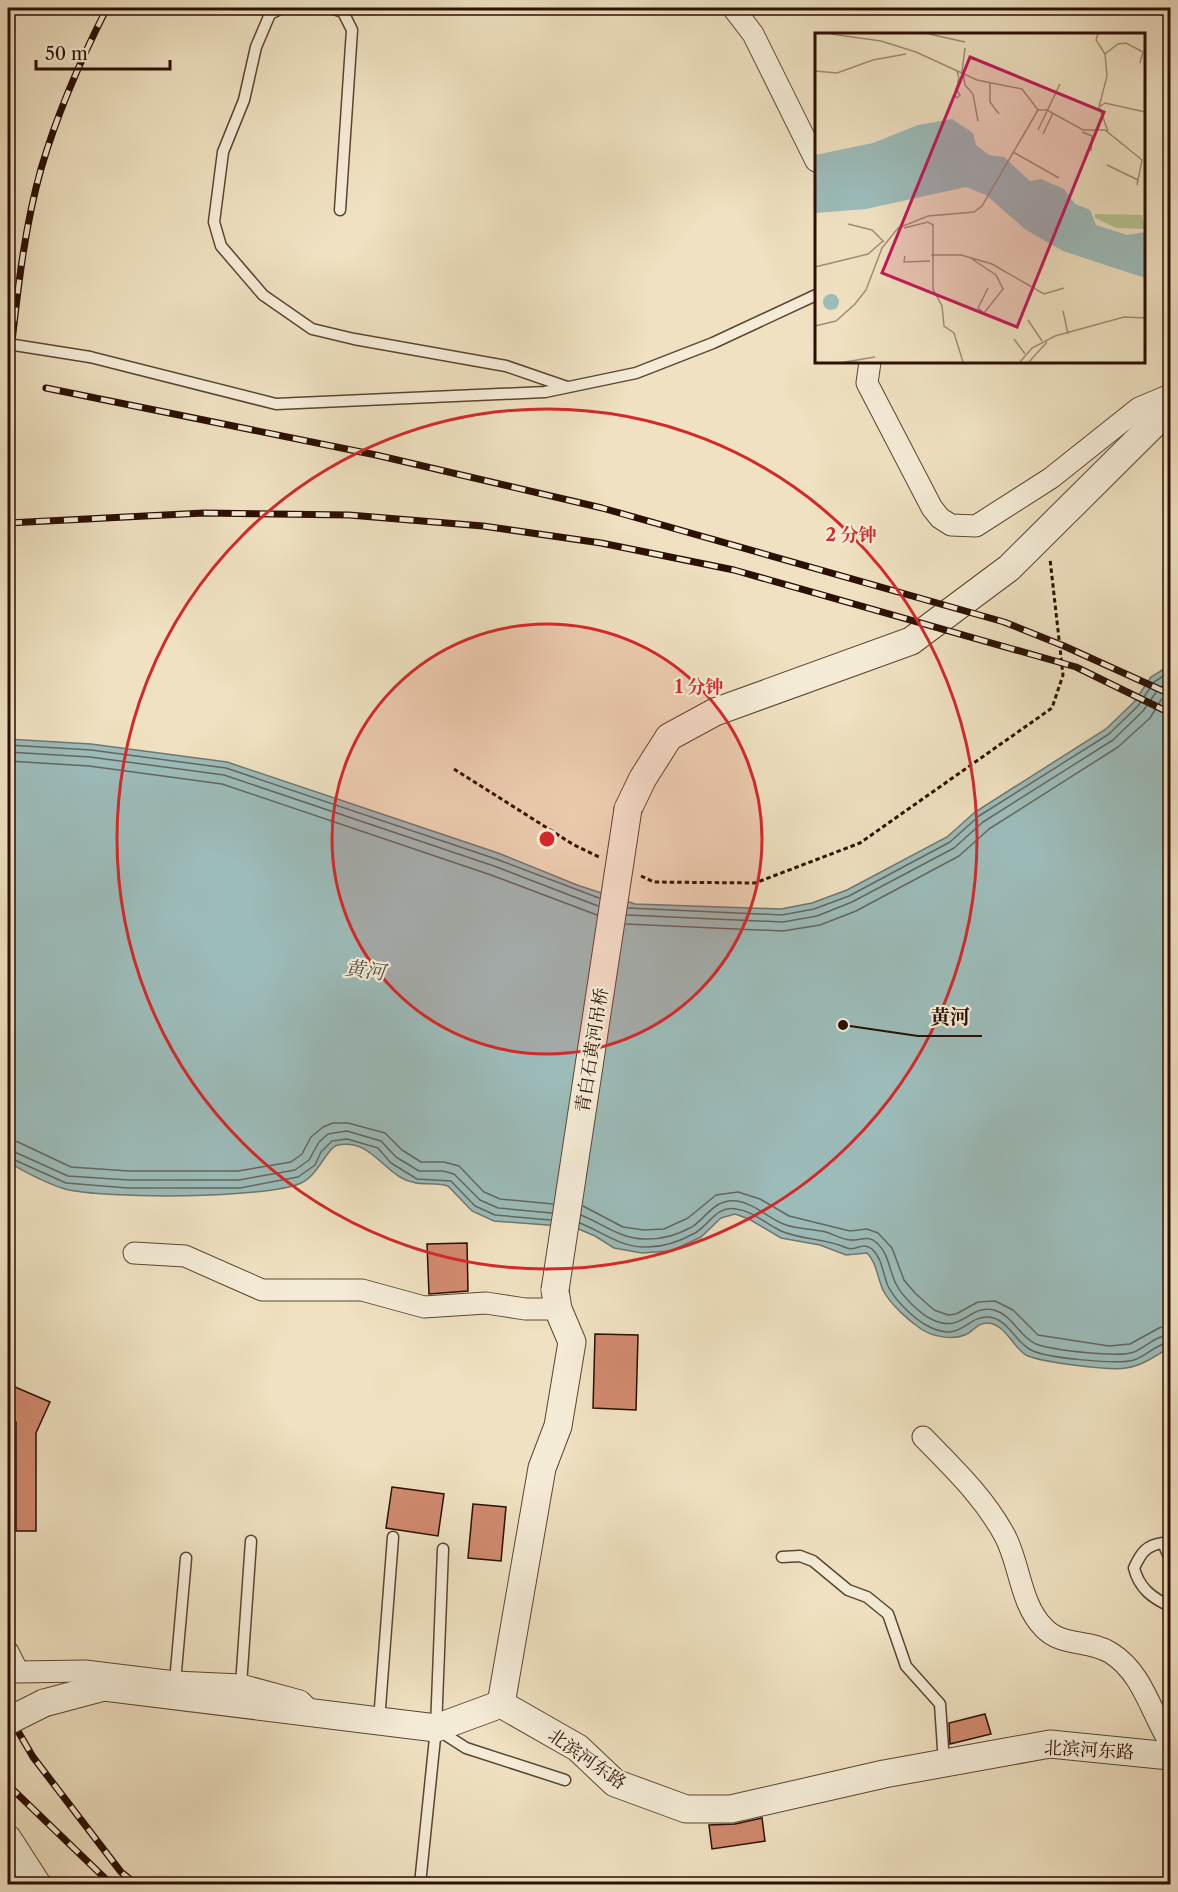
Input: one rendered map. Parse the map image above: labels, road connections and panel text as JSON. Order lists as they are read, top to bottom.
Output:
{
  "streets": {
    "street": ["青白石黄河吊桥", "北滨河东路"]
  },
  "water": ["黄河"],
  "places": ["黄河"],
  "scale_bar": "50 m",
  "rings": ["2 分钟", "1 分钟"]
}
